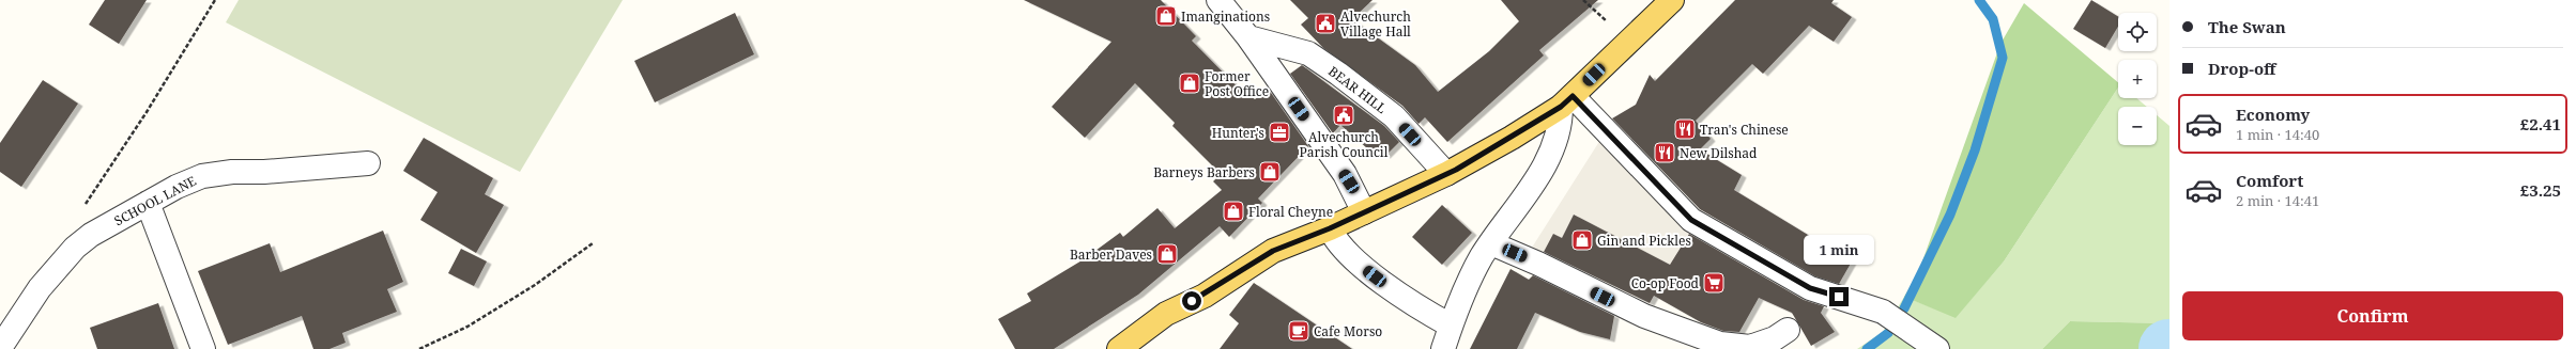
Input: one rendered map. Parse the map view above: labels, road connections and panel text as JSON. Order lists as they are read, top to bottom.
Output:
{
  "streets": {
    "street": ["BEAR HILL", "SCHOOL LANE"]
  },
  "places": {
    "shop": [
      "Imanginations",
      "Former Post Office",
      "Barneys Barbers",
      "Floral Cheyne",
      "Gin and Pickles",
      "Barber Daves"
    ],
    "public building": ["Alvechurch Village Hall", "Alvechurch Parish Council"],
    "restaurant": ["Tran's Chinese", "New Dilshad"],
    "office": ["Hunter's"],
    "supermarket": ["Co-op Food"],
    "cafe": ["Cafe Morso"]
  },
  "page": {
    "banner": ["The Swan", "Drop-off"],
    "map_buttons": ["+", "−"],
    "list": [
      {
        "name": "Economy",
        "note": "1 min · 14:40",
        "value": "£2.41"
      },
      {
        "name": "Comfort",
        "note": "2 min · 14:41",
        "value": "£3.25"
      }
    ],
    "bubble": "1 min",
    "buttons": "Confirm"
  }
}
